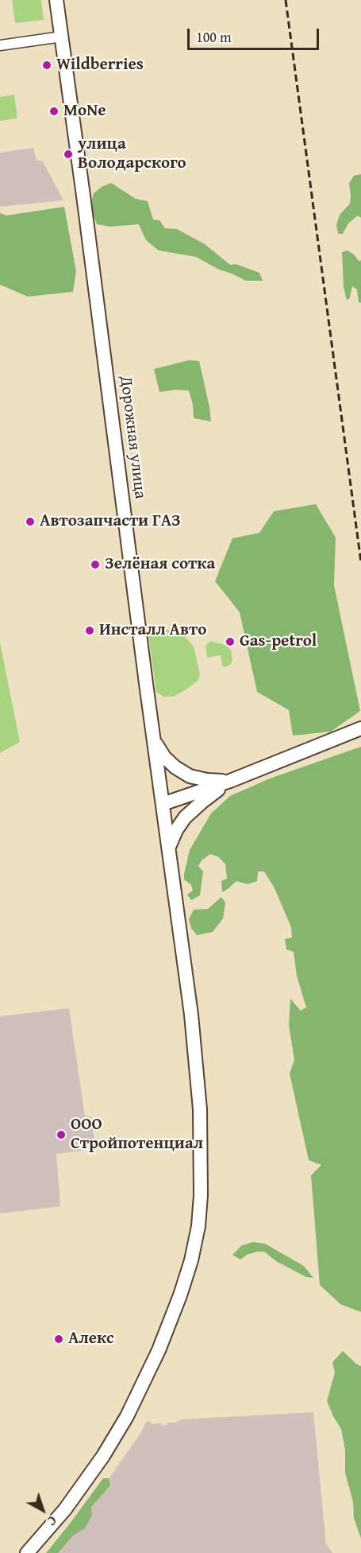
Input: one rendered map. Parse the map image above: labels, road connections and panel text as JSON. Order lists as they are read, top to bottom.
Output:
{
  "streets": {
    "main road": ["Дорожная улица"]
  },
  "places": [
    "Wildberries",
    "MoNe",
    "улица Володарского",
    "Автозапчасти ГАЗ",
    "Зелёная сотка",
    "Инсталл Авто",
    "Gas-petrol",
    "ООО Стройпотенциал",
    "Алекс"
  ],
  "scale_bar": "100 m",
  "north": "bottom right"
}
